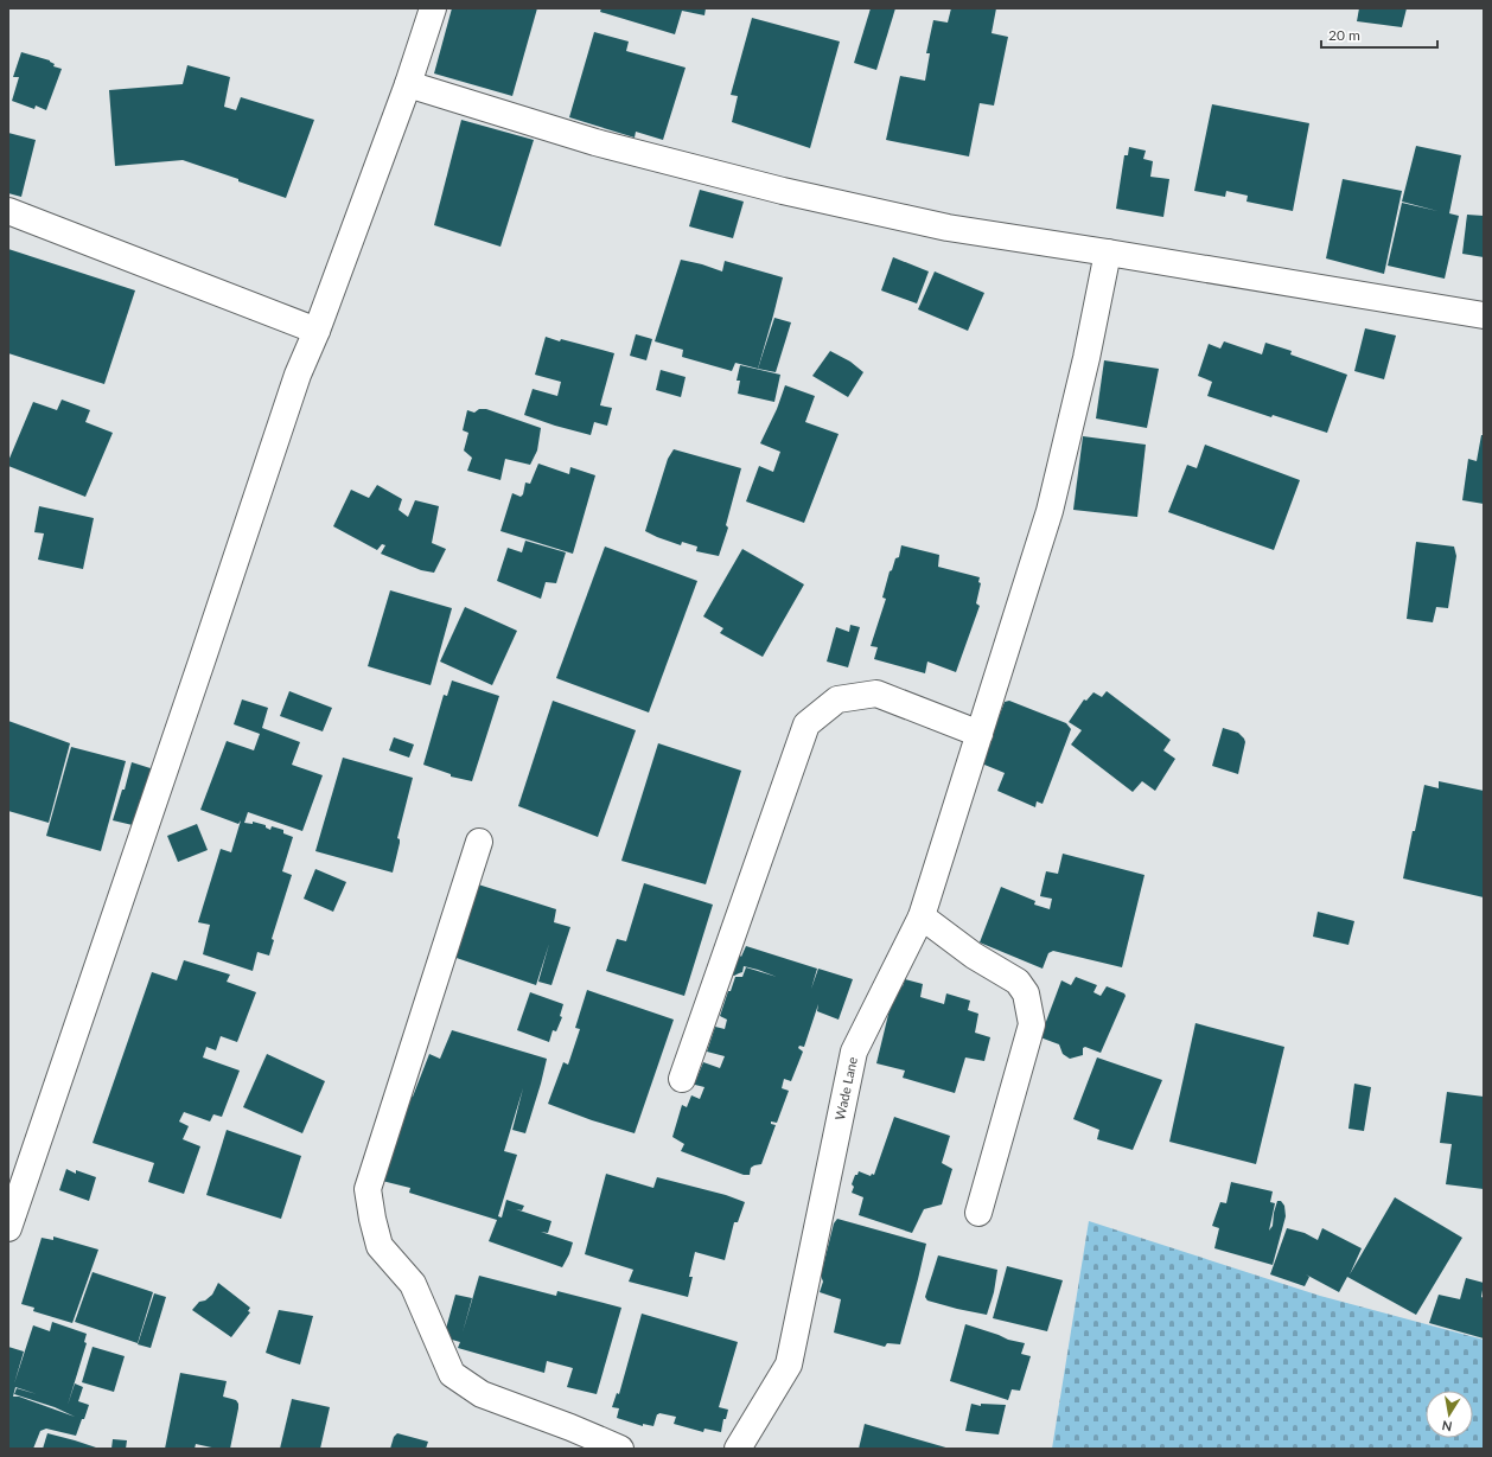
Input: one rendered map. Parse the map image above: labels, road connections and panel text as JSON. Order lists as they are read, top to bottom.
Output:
{
  "streets": {
    "street": ["Wade Lane"]
  },
  "scale_bar": "20 m",
  "north": "bottom"
}
